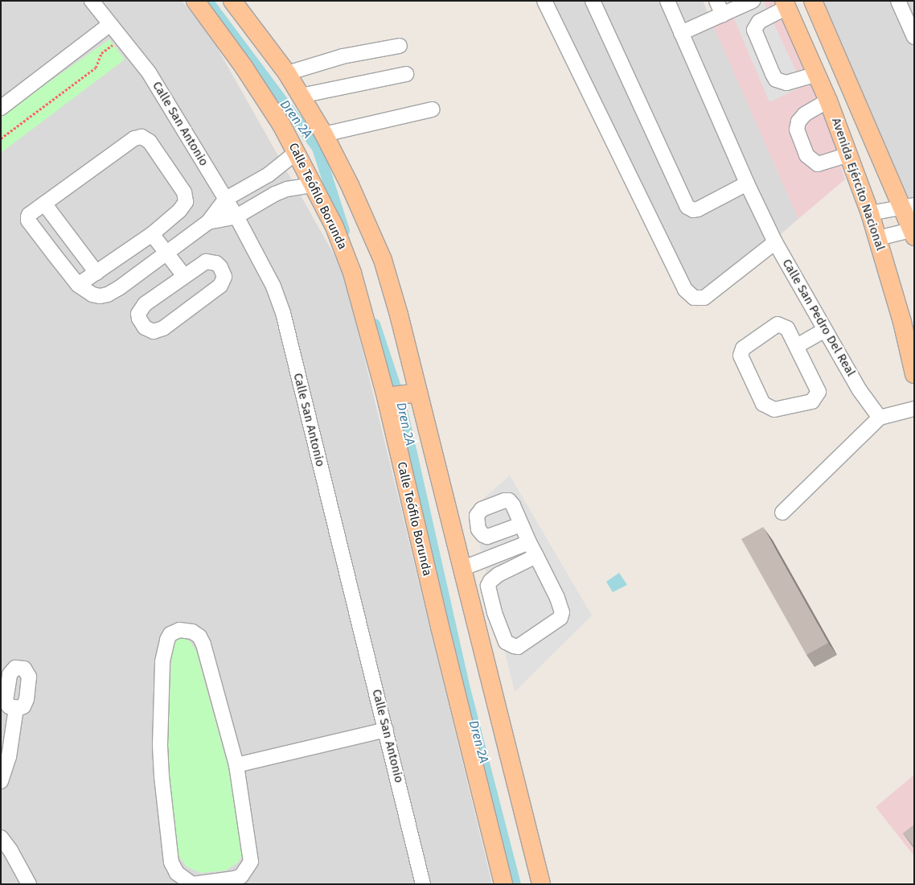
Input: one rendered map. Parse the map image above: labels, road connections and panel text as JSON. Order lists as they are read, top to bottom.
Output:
{
  "streets": {
    "main road": ["Avenida Ejército Nacional", "Calle Teófilo Borunda"],
    "street": ["Calle San Antonio", "Calle San Pedro Del Real"]
  },
  "water": ["Dren 2A"]
}
